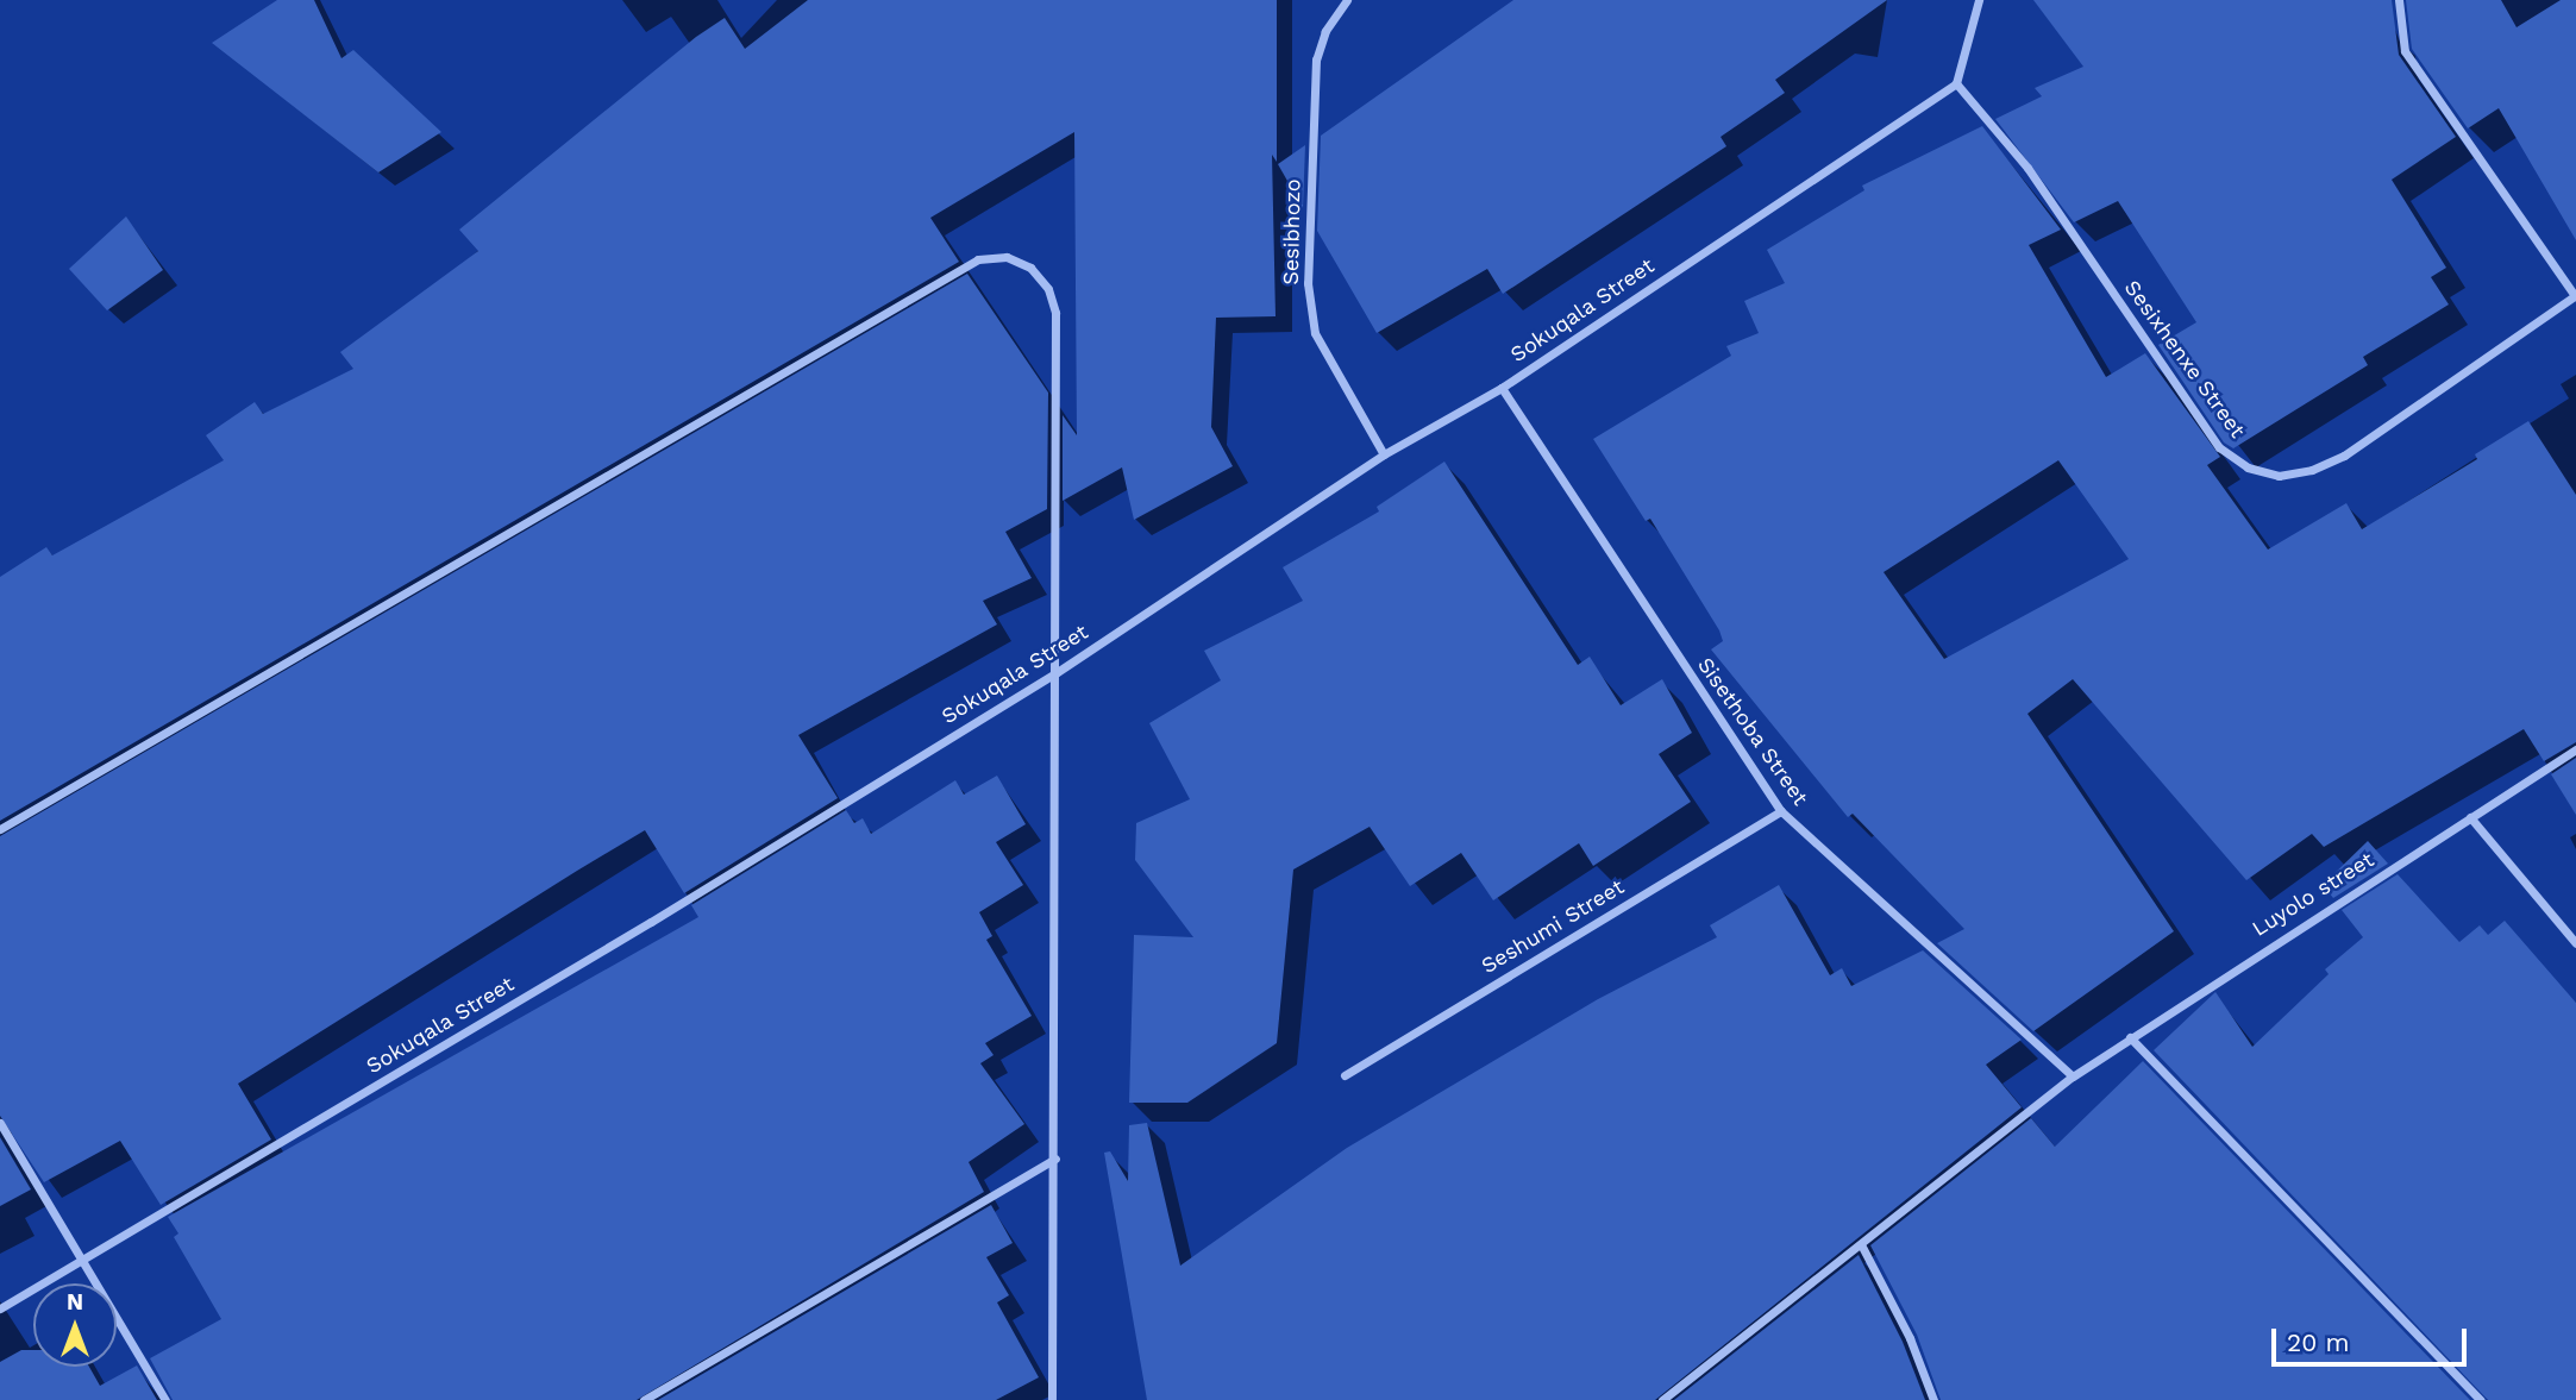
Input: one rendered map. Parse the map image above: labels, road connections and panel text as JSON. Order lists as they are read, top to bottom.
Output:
{
  "streets": {
    "street": [
      "Sesibhozo",
      "Sokuqala Street",
      "Sesixhenxe Street",
      "Sisethoba Street",
      "Luyolo street",
      "Seshumi Street"
    ]
  },
  "crossings": [
    ["Sesibhozo", "Sokuqala Street"],
    ["Sokuqala Street", "Sesixhenxe Street"],
    ["Sokuqala Street", "Sisethoba Street"],
    ["Sisethoba Street", "Luyolo street"],
    ["Sisethoba Street", "Seshumi Street"]
  ],
  "scale_bar": "20 m",
  "north": "top"
}
